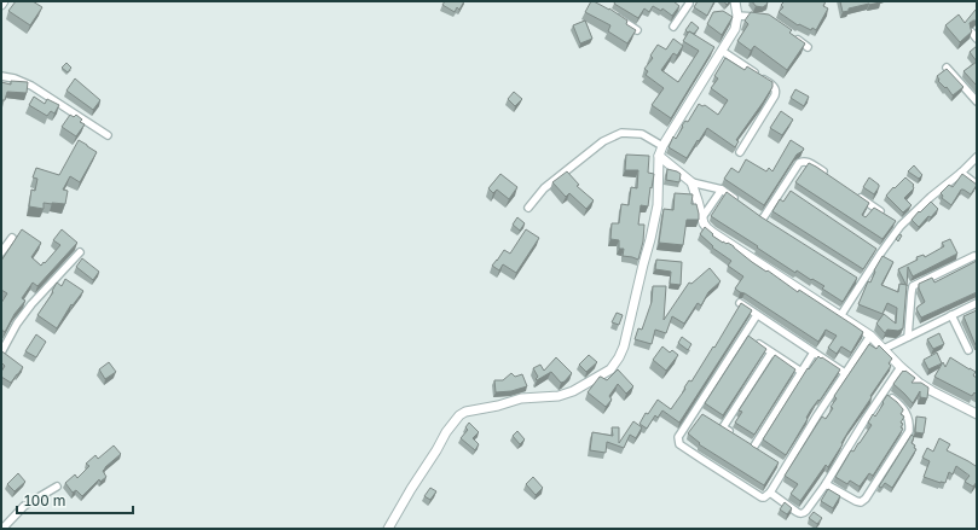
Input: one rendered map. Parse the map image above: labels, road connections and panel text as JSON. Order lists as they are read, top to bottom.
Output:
{
  "scale_bar": "100 m"
}
